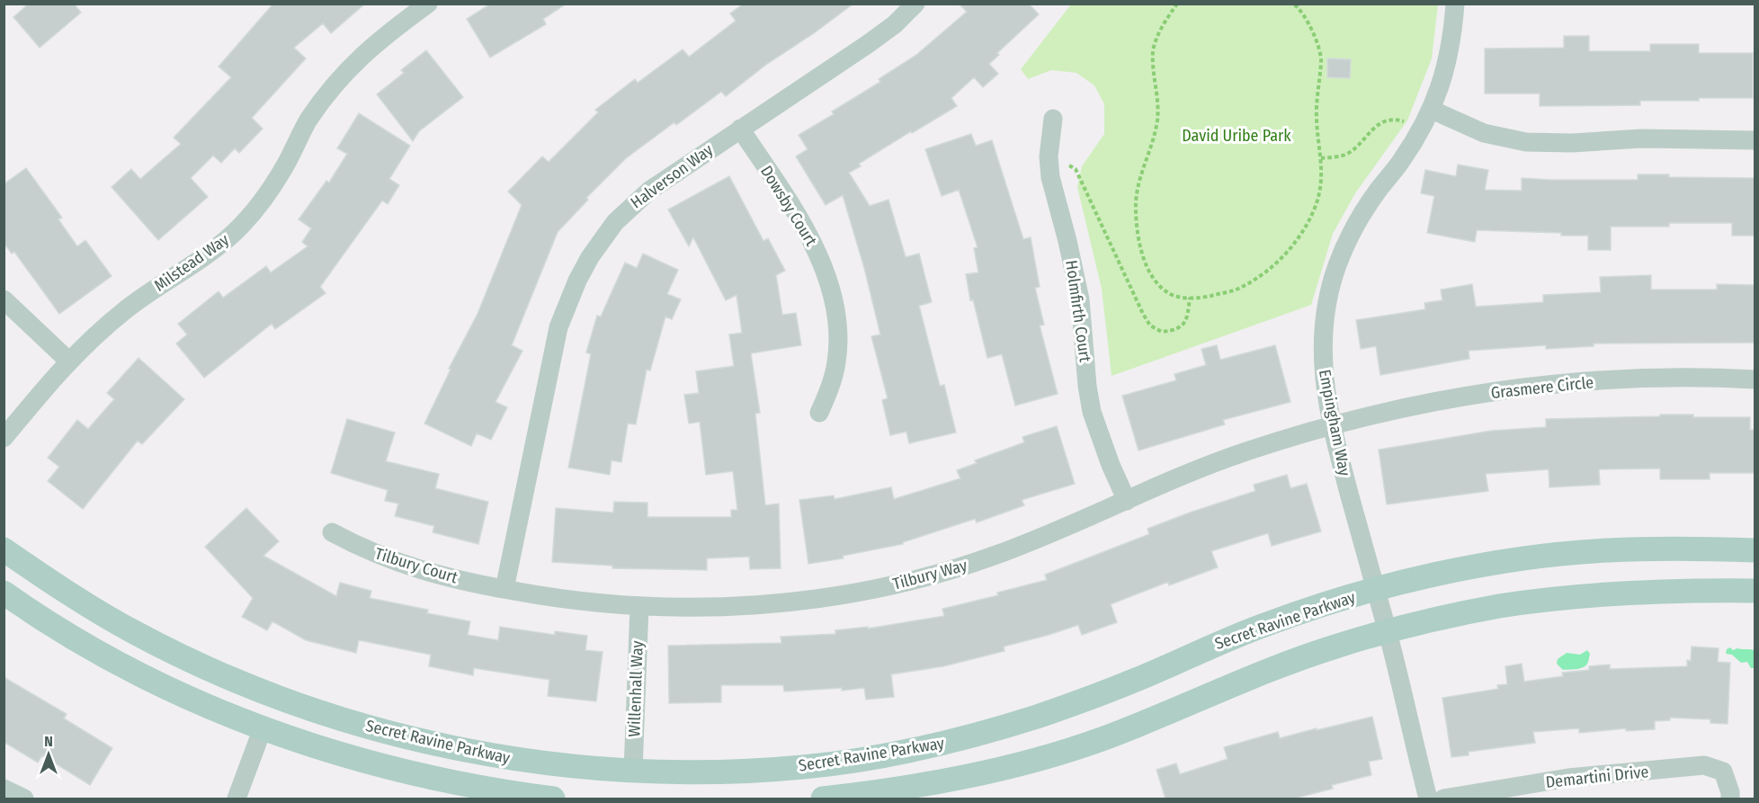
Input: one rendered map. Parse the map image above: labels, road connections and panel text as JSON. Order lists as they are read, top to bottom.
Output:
{
  "streets": {
    "main road": ["Secret Ravine Parkway"],
    "street": [
      "Halverson Way",
      "Dowsby Court",
      "Milstead Way",
      "Holmfirth Court",
      "Grasmere Circle",
      "Empingham Way",
      "Tilbury Court",
      "Tilbury Way",
      "Willenhall Way",
      "Demartini Drive"
    ]
  },
  "crossings": [
    ["Halverson Way", "Dowsby Court"],
    ["Halverson Way", "Tilbury Court"],
    ["Halverson Way", "Tilbury Way"],
    ["Holmfirth Court", "Tilbury Way"],
    ["Grasmere Circle", "Empingham Way"],
    ["Grasmere Circle", "Tilbury Way"],
    ["Empingham Way", "Tilbury Way"],
    ["Empingham Way", "Secret Ravine Parkway"],
    ["Tilbury Court", "Tilbury Way"],
    ["Tilbury Way", "Willenhall Way"],
    ["Secret Ravine Parkway", "Willenhall Way"]
  ],
  "parks": ["David Uribe Park"],
  "north": "top"
}
